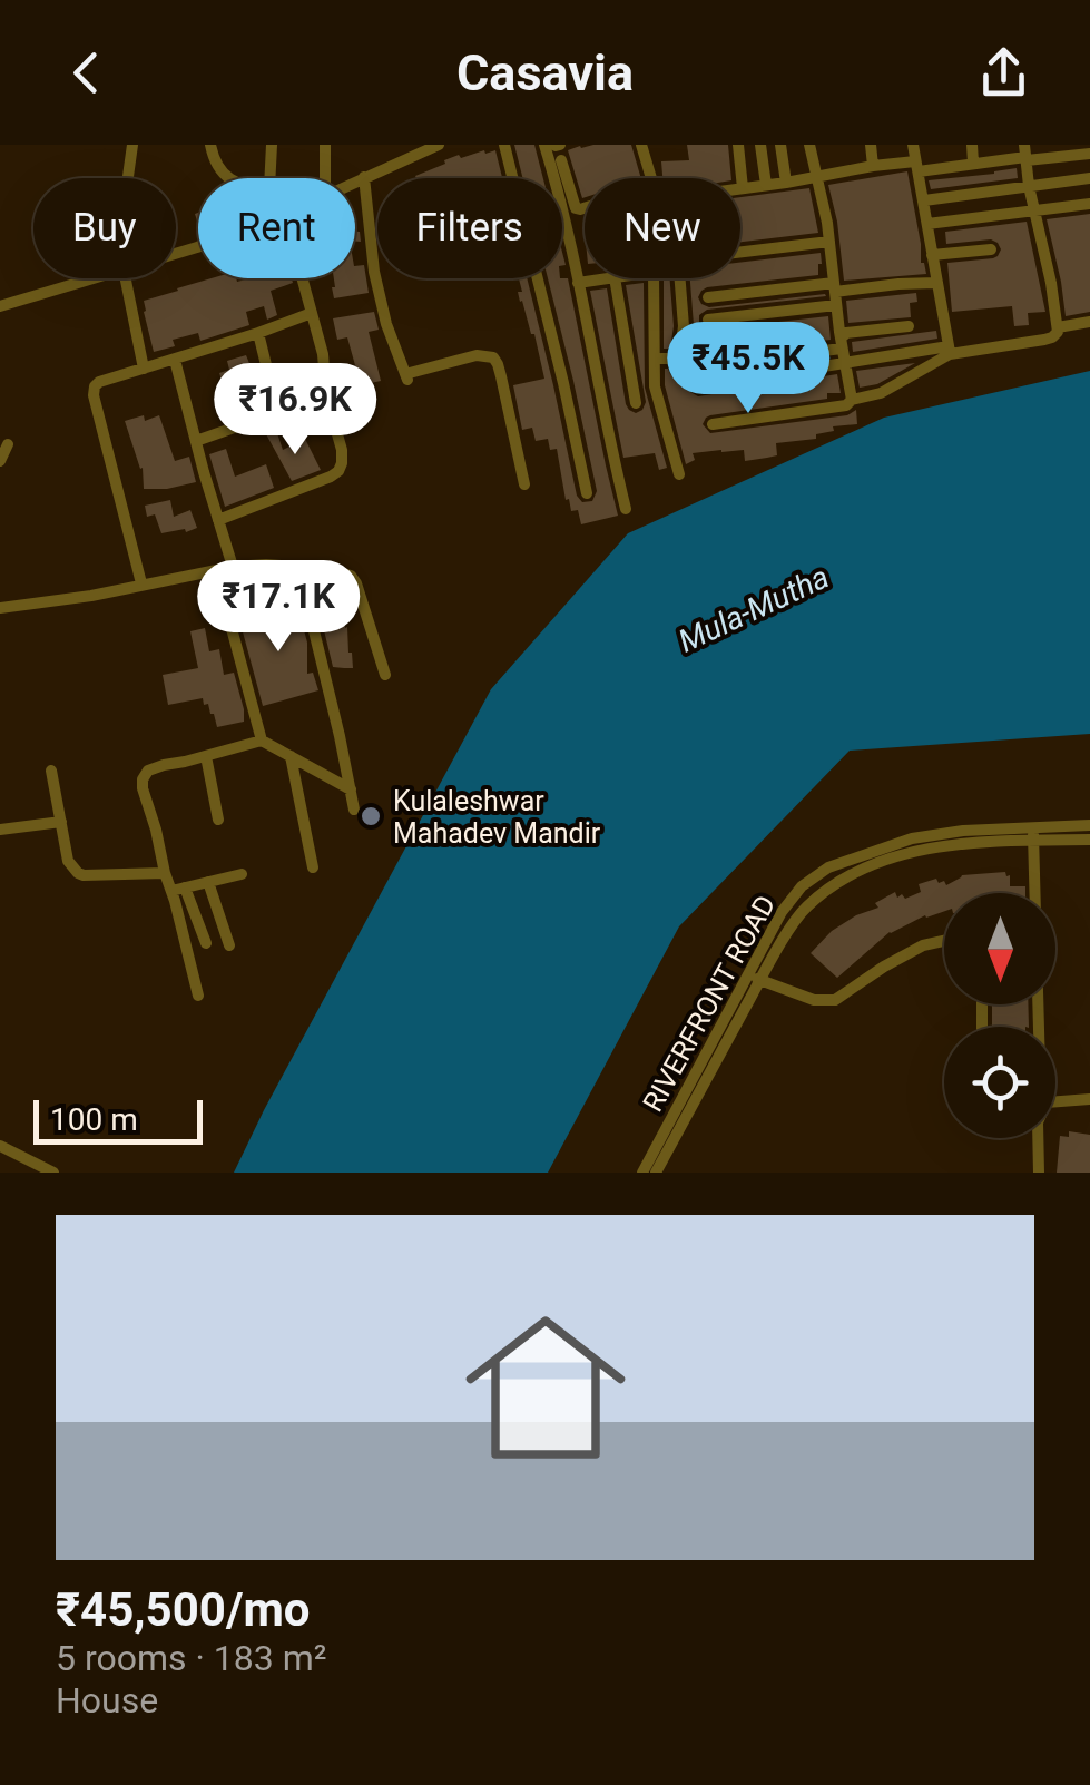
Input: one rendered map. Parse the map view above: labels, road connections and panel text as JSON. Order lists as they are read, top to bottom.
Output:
{
  "streets": {
    "street": ["RIVERFRONT ROAD"]
  },
  "water": ["Mula-Mutha"],
  "places": ["Kulaleshwar Mahadev Mandir"],
  "scale_bar": "100 m",
  "north": "bottom",
  "page": {
    "header": "Casavia",
    "chip": [
      "Buy",
      "Rent",
      "Filters",
      "New"
    ],
    "price": ["₹45.5K", "₹16.9K", "₹17.1K"],
    "scale": "100 m",
    "list": [
      {
        "name": "₹45,500/mo",
        "note": "5 rooms · 183 m² · House"
      }
    ]
  }
}
